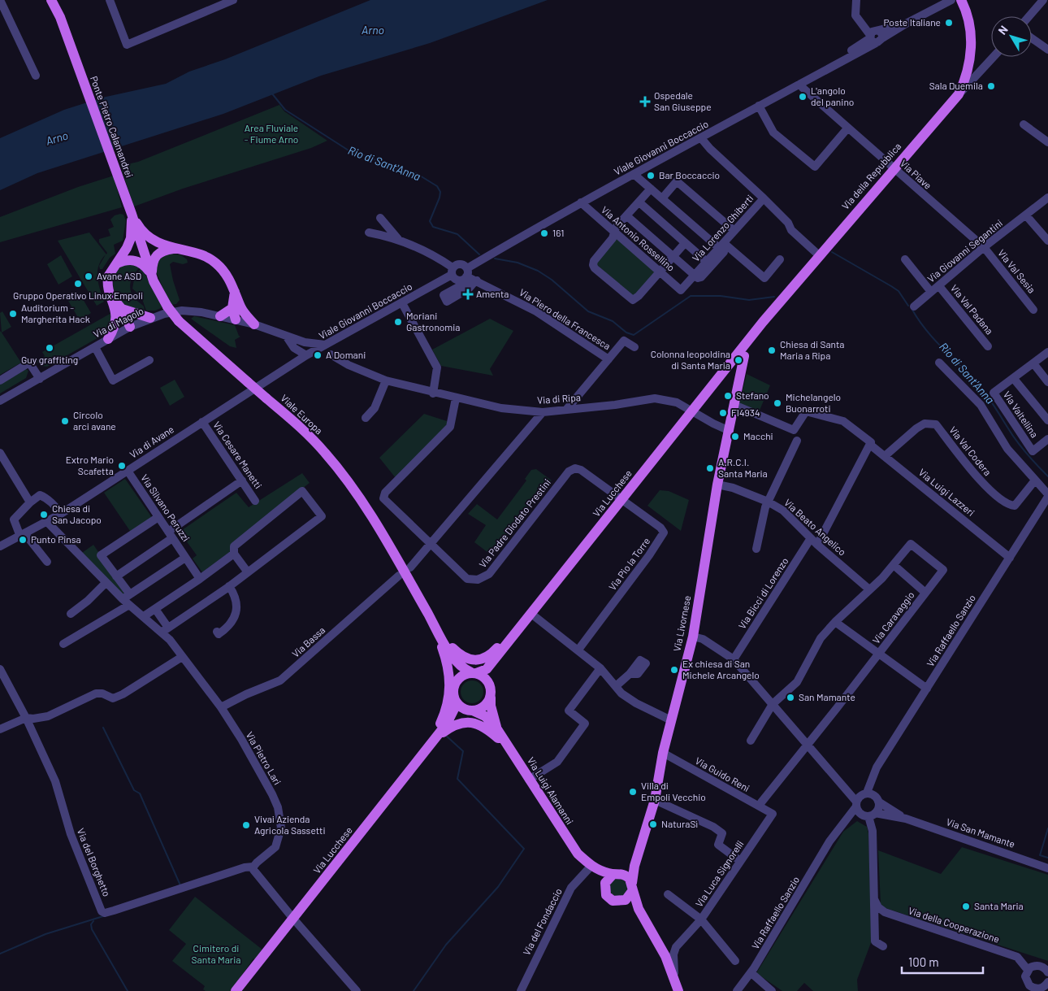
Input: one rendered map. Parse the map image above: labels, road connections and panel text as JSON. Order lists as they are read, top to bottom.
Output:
{
  "streets": {
    "main road": [
      "Ponte Pietro Calamandrei",
      "Via della Repubblica",
      "Viale Europa",
      "Via Lucchese",
      "Via Livornese",
      "Via Luigi Alamanni"
    ],
    "street": [
      "Viale Giovanni Boccaccio",
      "Via Piave",
      "Via Lorenzo Ghiberti",
      "Via Antonio Rossellino",
      "Via Giovanni Segantini",
      "Via Val Sesia",
      "Via Val Padana",
      "Via Piero della Francesca",
      "Via di Magolo",
      "Via di Ripa",
      "Via Valtellina",
      "Via di Avane",
      "Via Val Codera",
      "Via Cesare Manetti",
      "Via Luigi Lazzeri",
      "Via Silvano Peruzzi",
      "Via Padre Diodato Prestini",
      "Via Beato Angelico",
      "Via Pio la Torre",
      "Via Bicci di Lorenzo",
      "Via Caravaggio",
      "Via Raffaello Sanzio",
      "Via Bassa",
      "Via Pietro Lari",
      "Via Guido Reni",
      "Via San Mamante",
      "Via del Borghetto",
      "Via Luca Signorelli",
      "Via del Fondaccio",
      "Via della Cooperazione"
    ]
  },
  "crossings": [
    ["Ponte Pietro Calamandrei", "Viale Europa"],
    ["Viale Giovanni Boccaccio", "Via Piave"],
    ["Viale Giovanni Boccaccio", "Via Antonio Rossellino"],
    ["Viale Giovanni Boccaccio", "Via Piero della Francesca"],
    ["Viale Giovanni Boccaccio", "Via di Magolo"],
    ["Viale Giovanni Boccaccio", "Via di Avane"],
    ["Via Piave", "Via della Repubblica"],
    ["Via Piave", "Via Giovanni Segantini"],
    ["Via Piave", "Via Val Sesia"],
    ["Via della Repubblica", "Via Lucchese"],
    ["Via della Repubblica", "Via Livornese"],
    ["Via Lorenzo Ghiberti", "Via Antonio Rossellino"],
    ["Via Giovanni Segantini", "Via Val Sesia"],
    ["Via Giovanni Segantini", "Via Val Padana"],
    ["Via di Ripa", "Via Lucchese"],
    ["Via di Ripa", "Via Padre Diodato Prestini"],
    ["Via di Ripa", "Via Livornese"],
    ["Viale Europa", "Via Lucchese"],
    ["Viale Europa", "Via Luigi Alamanni"],
    ["Via di Avane", "Via Cesare Manetti"],
    ["Via di Avane", "Via Silvano Peruzzi"],
    ["Via di Avane", "Via Pietro Lari"],
    ["Via Val Codera", "Via Luigi Lazzeri"],
    ["Via Luigi Lazzeri", "Via Bicci di Lorenzo"],
    ["Via Luigi Lazzeri", "Via Livornese"],
    ["Via Luigi Lazzeri", "Via Raffaello Sanzio"],
    ["Via Lucchese", "Via Pio la Torre"],
    ["Via Lucchese", "Via Livornese"],
    ["Via Lucchese", "Via Luigi Alamanni"],
    ["Via Silvano Peruzzi", "Via Pietro Lari"],
    ["Via Padre Diodato Prestini", "Via Pio la Torre"],
    ["Via Beato Angelico", "Via Bicci di Lorenzo"],
    ["Via Beato Angelico", "Via Livornese"],
    ["Via Livornese", "Via Guido Reni"],
    ["Via Livornese", "Via Luigi Alamanni"],
    ["Via Raffaello Sanzio", "Via San Mamante"],
    ["Via Bassa", "Via Pietro Lari"],
    ["Via Pietro Lari", "Via del Borghetto"],
    ["Via Guido Reni", "Via Luca Signorelli"],
    ["Via Luigi Alamanni", "Via del Fondaccio"]
  ],
  "water": ["Arno", "Rio di Sant'Anna"],
  "parks": ["Area Fluviale - Fiume Arno", "Cimitero di Santa Maria"],
  "places": {
    "other": [
      "Poste Italiane",
      "Sala Duemila",
      "L'angolo del panino",
      "Bar Boccaccio",
      "161",
      "Avane ASD",
      "Gruppo Operativo Linux Empoli",
      "Auditorium - Margherita Hack",
      "Moriani Gastronomia",
      "Guy graffiting",
      "Chiesa di Santa Maria a Ripa",
      "A Domani",
      "Colonna leopoldina di Santa Maria",
      "Stefano",
      "Michelangelo Buonarroti",
      "FI4934",
      "Circolo arci avane",
      "Macchi",
      "Extro Mario Scafetta",
      "A.R.C.I. Santa Maria",
      "Chiesa di San Jacopo",
      "Punto Pinsa",
      "Ex chiesa di San Michele Arcangelo",
      "San Mamante",
      "Villa di Empoli Vecchio",
      "NaturaSì",
      "Vivai Azienda Agricola Sassetti",
      "Santa Maria"
    ],
    "health": ["Ospedale San Giuseppe", "Amenta"]
  },
  "scale_bar": "100 m",
  "north": "top left"
}
